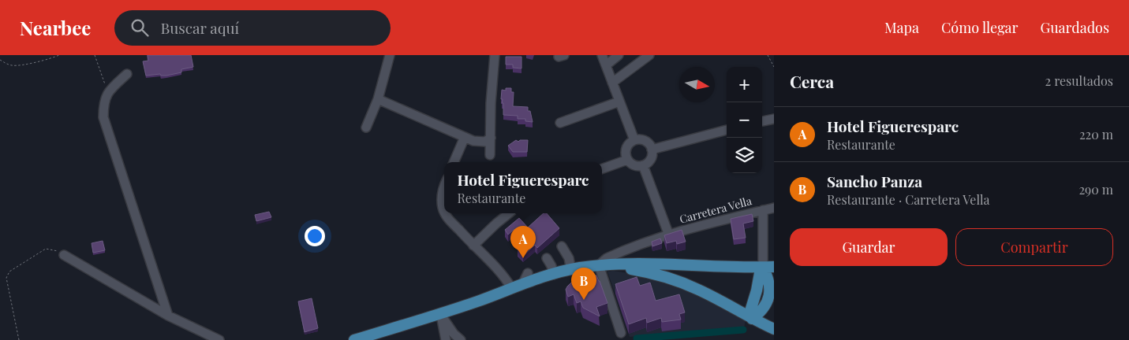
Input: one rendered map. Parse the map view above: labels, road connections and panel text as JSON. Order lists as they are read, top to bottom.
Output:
{
  "streets": {
    "street": ["Carretera Vella"]
  },
  "north": "right",
  "page": {
    "header": "Nearbee",
    "search": "Buscar aquí",
    "nav": ["Mapa", "Cómo llegar", "Guardados"],
    "heading": ["Cerca", "2 resultados"],
    "map_buttons": ["+", "−"],
    "list": [
      {
        "mark": "A",
        "name": "Hotel Figueresparc",
        "note": "Restaurante",
        "value": "220 m"
      },
      {
        "mark": "B",
        "name": "Sancho Panza",
        "note": "Restaurante · Carretera Vella",
        "value": "290 m"
      }
    ],
    "popup": ["Hotel Figueresparc", "Restaurante"],
    "buttons": ["Guardar", "Compartir"],
    "pins": ["A", "B"]
  }
}
